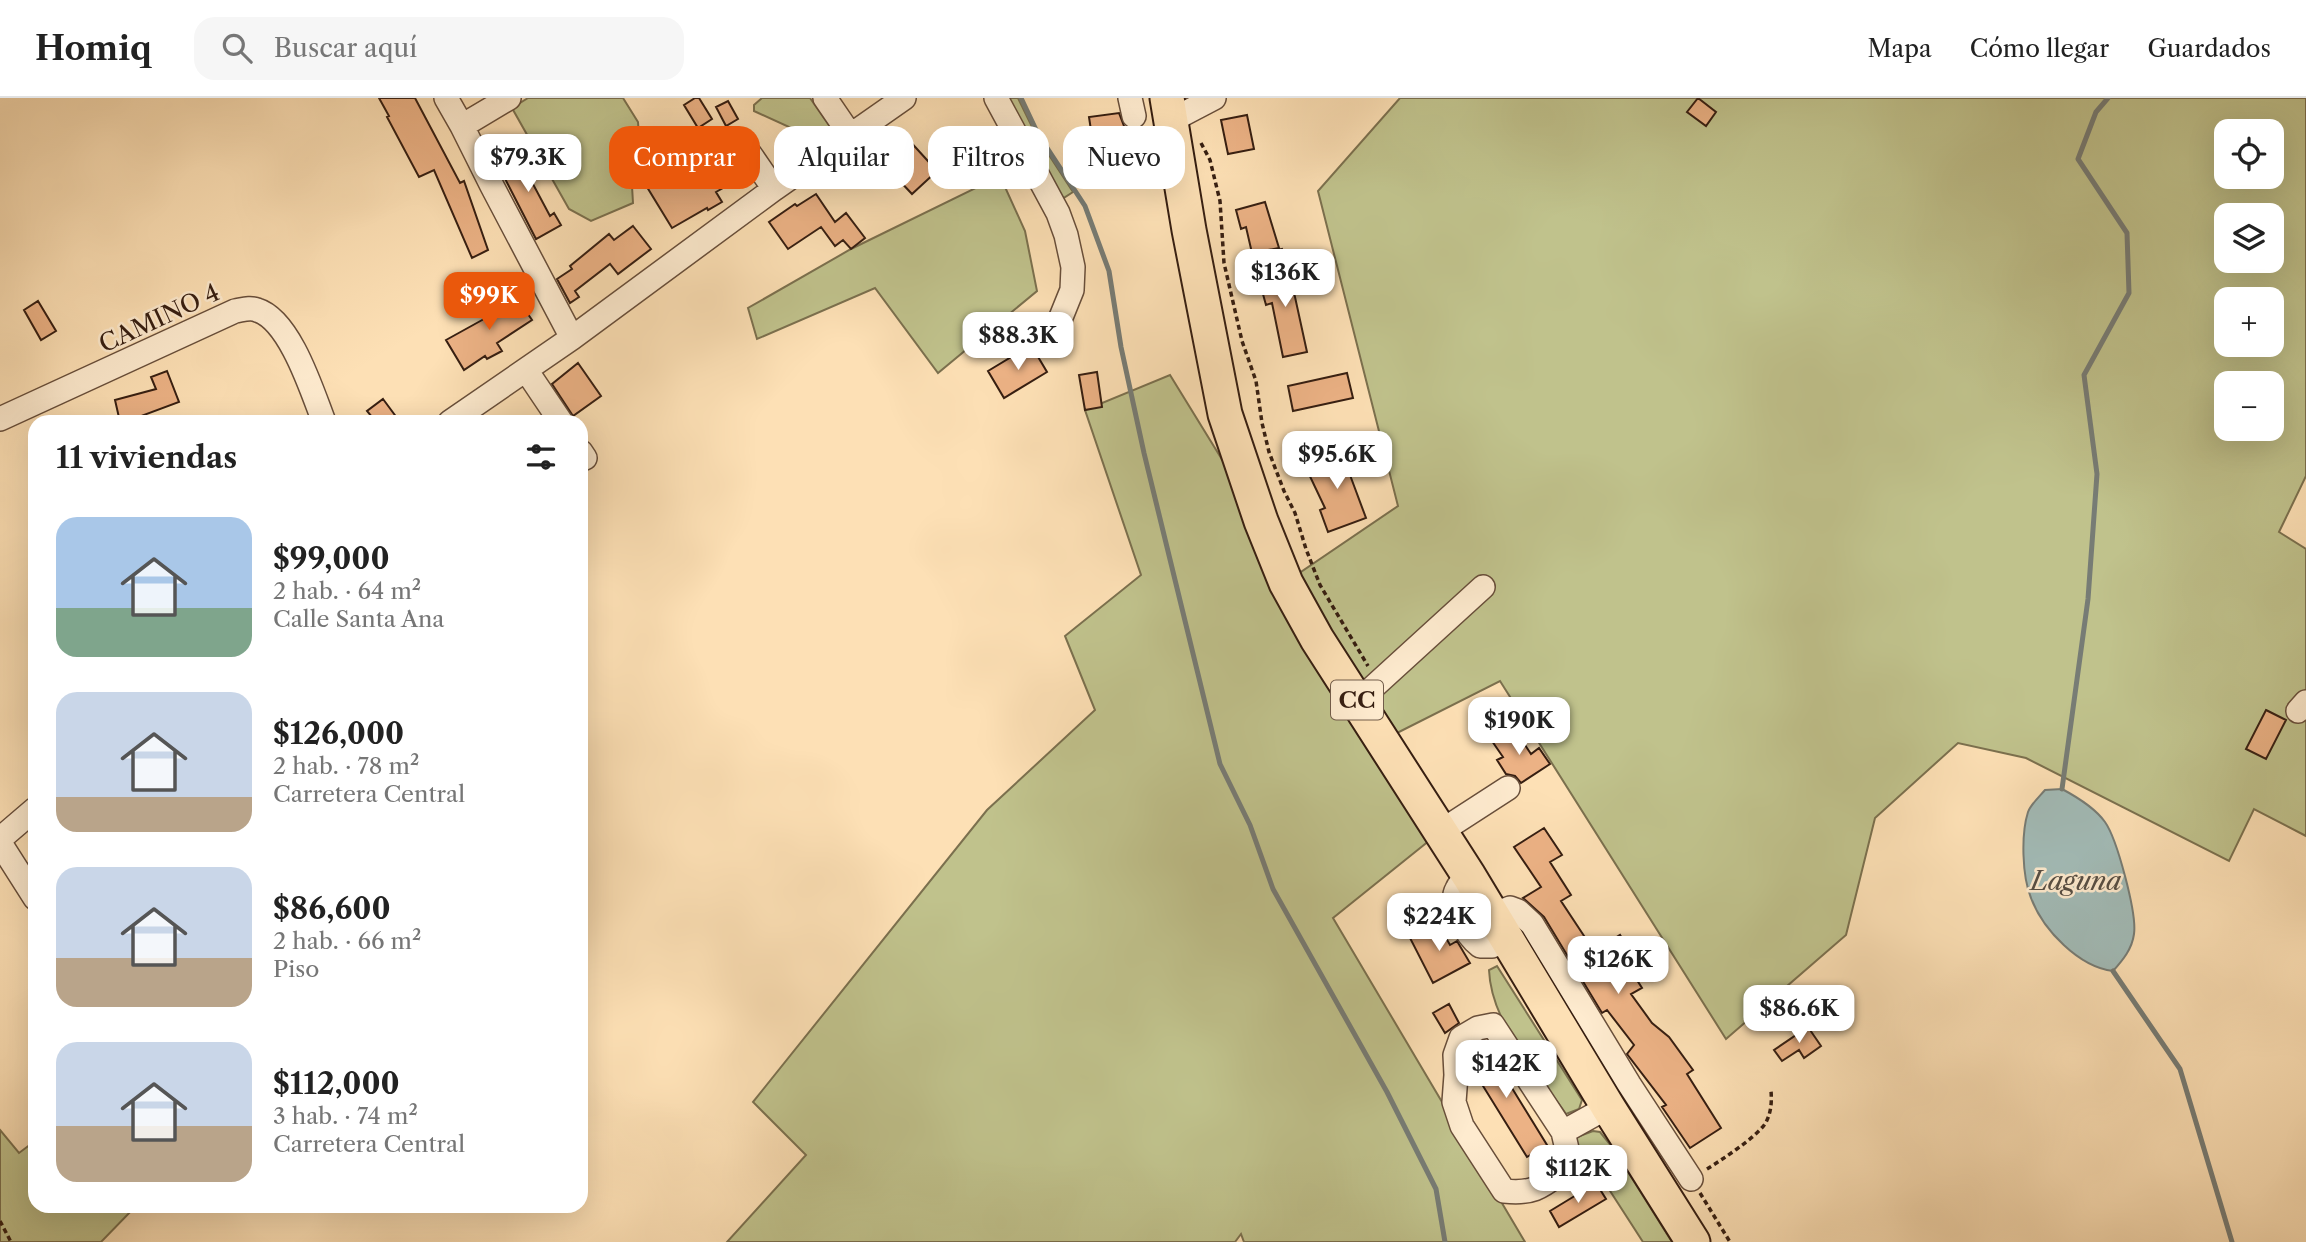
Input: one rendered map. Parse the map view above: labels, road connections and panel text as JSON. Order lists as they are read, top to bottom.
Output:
{
  "streets": {
    "highway": ["CC"],
    "street": ["CAMINO 4"]
  },
  "water": ["Laguna"],
  "page": {
    "header": "Homiq",
    "search": "Buscar aquí",
    "nav": ["Mapa", "Cómo llegar", "Guardados"],
    "map_buttons": ["+", "−"],
    "chip": [
      "Comprar",
      "Alquilar",
      "Filtros",
      "Nuevo"
    ],
    "price": [
      "$79.3K",
      "$136K",
      "$99K",
      "$88.3K",
      "$95.6K",
      "$190K",
      "$224K",
      "$126K",
      "$86.6K",
      "$142K",
      "$112K"
    ],
    "heading": "11 viviendas",
    "list": [
      {
        "name": "$99,000",
        "note": "2 hab. · 64 m² · Calle Santa Ana"
      },
      {
        "name": "$126,000",
        "note": "2 hab. · 78 m² · Carretera Central"
      },
      {
        "name": "$86,600",
        "note": "2 hab. · 66 m² · Piso"
      },
      {
        "name": "$112,000",
        "note": "3 hab. · 74 m² · Carretera Central"
      }
    ]
  }
}
